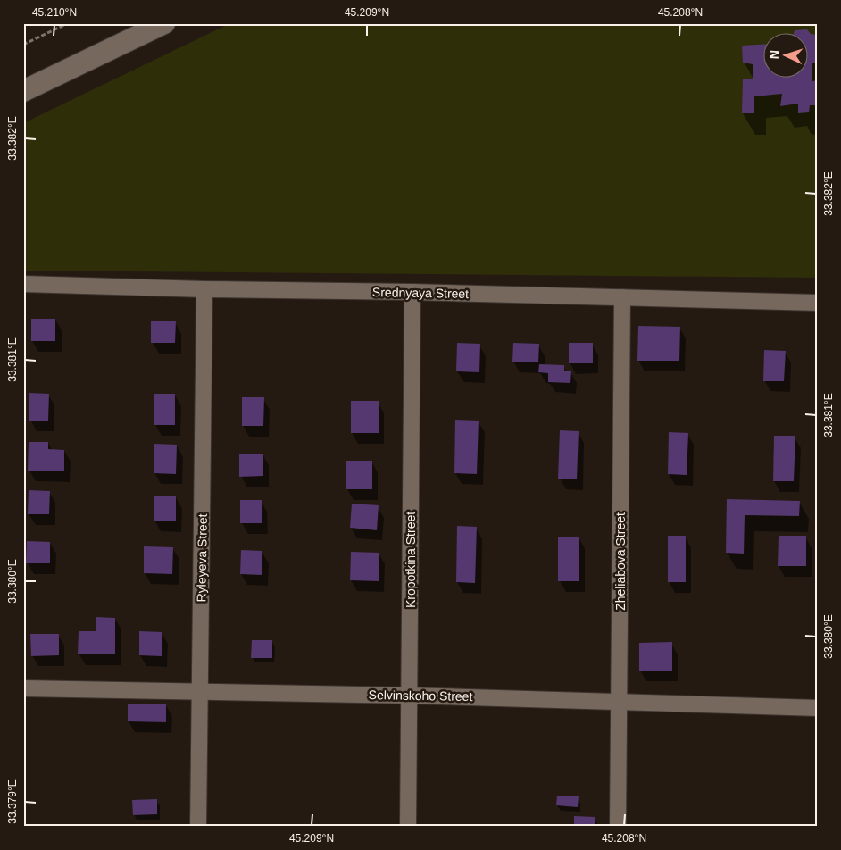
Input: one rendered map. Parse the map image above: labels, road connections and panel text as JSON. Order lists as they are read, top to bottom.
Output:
{
  "streets": {
    "street": [
      "Srednyaya Street",
      "Ryleyeva Street",
      "Kropotkina Street",
      "Zheliabova Street",
      "Selvinskoho Street"
    ]
  },
  "crossings": [
    ["Srednyaya Street", "Ryleyeva Street"],
    ["Srednyaya Street", "Kropotkina Street"],
    ["Srednyaya Street", "Zheliabova Street"],
    ["Ryleyeva Street", "Selvinskoho Street"],
    ["Kropotkina Street", "Selvinskoho Street"],
    ["Zheliabova Street", "Selvinskoho Street"]
  ],
  "north": "left",
  "coordinates": [
    "45.210°N",
    "45.209°N",
    "45.208°N",
    "33.382°E",
    "33.381°E",
    "33.380°E",
    "33.379°E"
  ]
}
